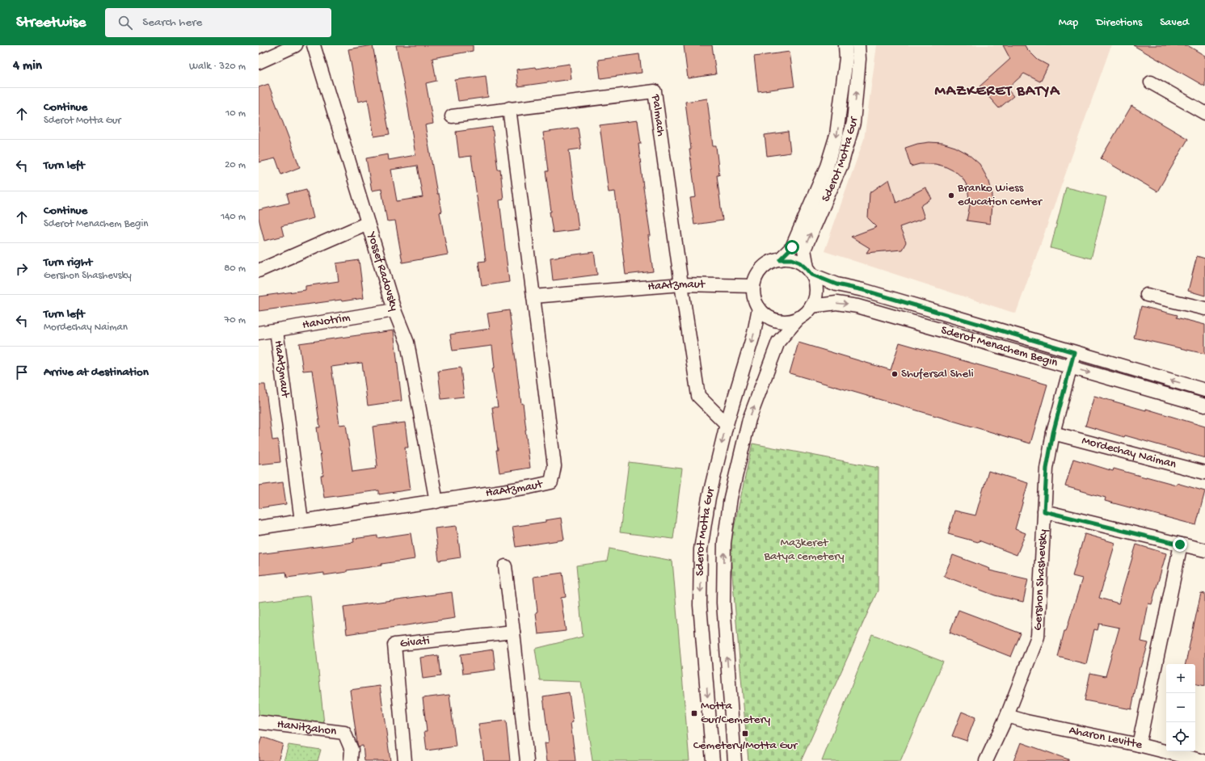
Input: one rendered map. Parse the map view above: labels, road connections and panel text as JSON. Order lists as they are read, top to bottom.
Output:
{
  "streets": {
    "street": [
      "Palmach",
      "Sderot Motta Gur",
      "Yossef Radovsky",
      "HaAtzmaut",
      "HaNotrim",
      "Sderot Menachem Begin",
      "Mordechay Naiman",
      "Gershon Shashevsky",
      "Givati",
      "HaNitzahon",
      "Aharon Levitte"
    ]
  },
  "crossings": [
    ["Palmach", "HaAtzmaut"],
    ["Sderot Motta Gur", "HaAtzmaut"],
    ["Sderot Motta Gur", "Sderot Menachem Begin"],
    ["Yossef Radovsky", "HaAtzmaut"],
    ["Yossef Radovsky", "HaNotrim"],
    ["HaAtzmaut", "HaNotrim"],
    ["HaAtzmaut", "Sderot Menachem Begin"],
    ["Sderot Menachem Begin", "Gershon Shashevsky"],
    ["Mordechay Naiman", "Gershon Shashevsky"],
    ["Gershon Shashevsky", "Aharon Levitte"]
  ],
  "districts": ["MAZKERET BATYA"],
  "parks": ["Mazkeret Batya cemetery"],
  "places": {
    "other": ["Branko Wiess education center", "Shufersal Sheli"],
    "transit": ["Motta Gur/Cemetery", "Cemetery/Motta Gur"]
  },
  "page": {
    "header": "Streetwise",
    "search": "Search here",
    "nav": ["Map", "Directions", "Saved"],
    "heading": ["4 min", "Walk · 320 m"],
    "list": [
      ["Continue", "Sderot Motta Gur", "10 m"],
      ["Turn left", "20 m"],
      ["Continue", "Sderot Menachem Begin", "140 m"],
      ["Turn right", "Gershon Shashevsky", "80 m"],
      ["Turn left", "Mordechay Naiman", "70 m"],
      "Arrive at destination"
    ],
    "map_buttons": ["+", "−"]
  }
}
